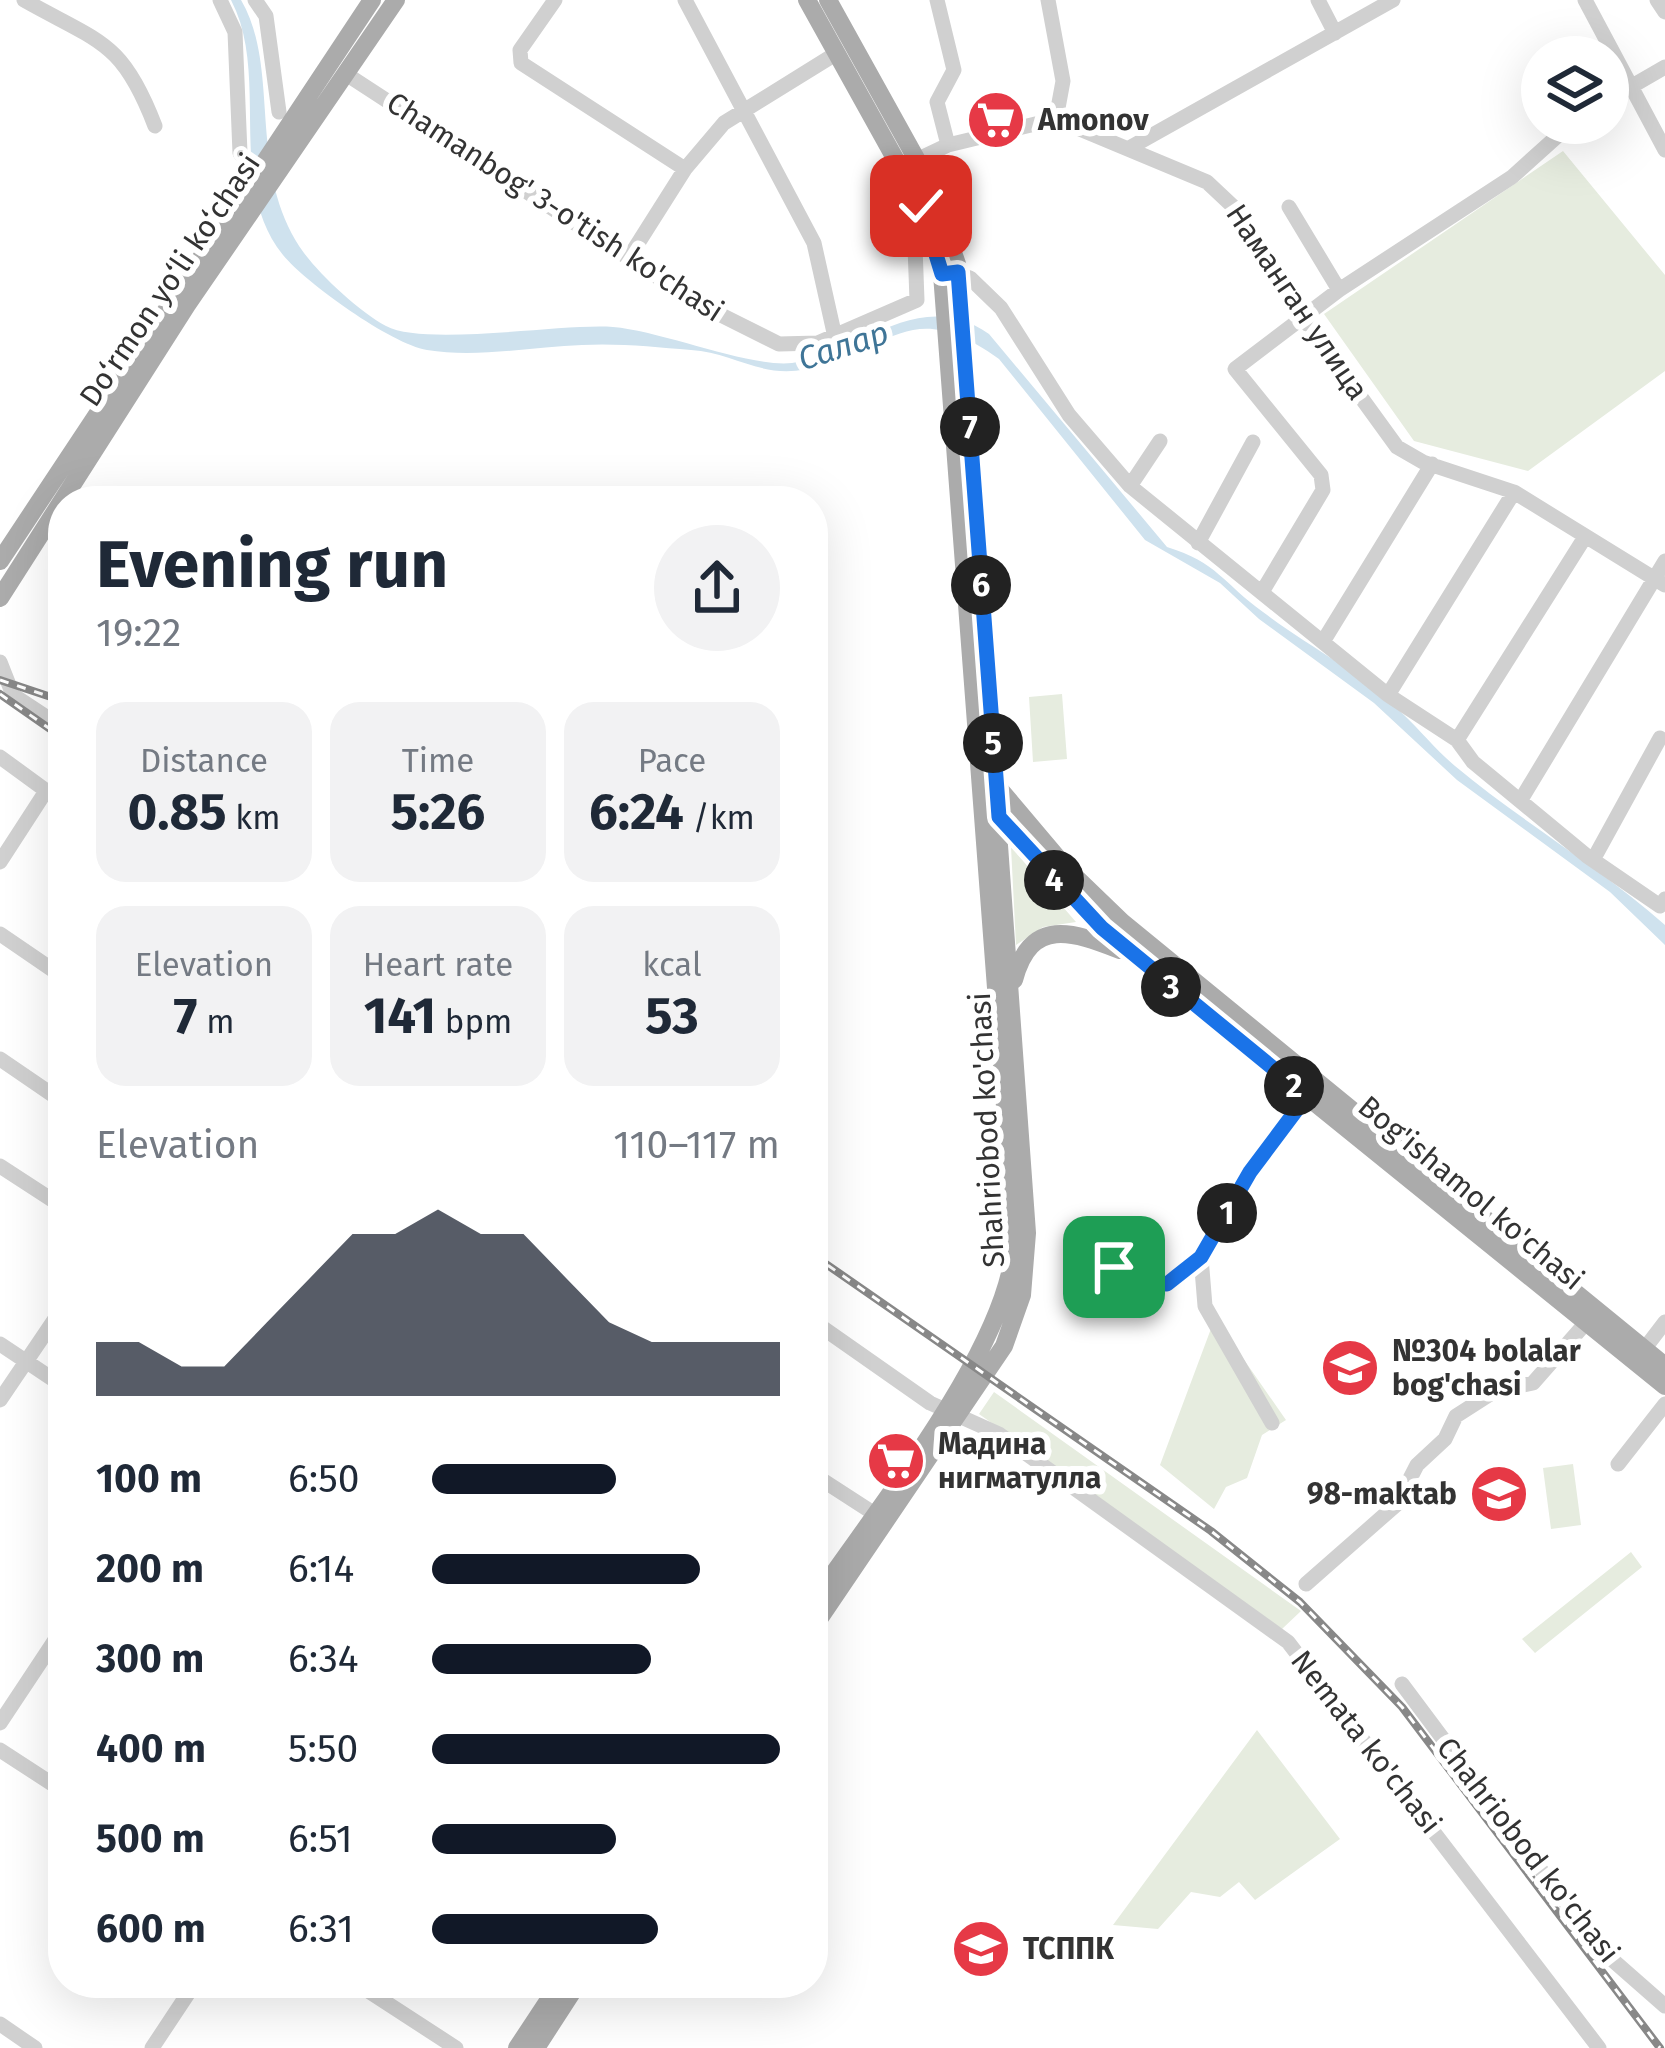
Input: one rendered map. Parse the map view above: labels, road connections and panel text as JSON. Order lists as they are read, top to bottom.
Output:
{
  "streets": {
    "main road": ["Do‘rmon yo‘li ko‘chasi", "Shahriobod ko'chasi", "Bog'ishamol ko'chasi"],
    "street": [
      "Chamanbog' 3-o'tish ko'chasi",
      "Наманган улица",
      "Nemata ko'chasi",
      "Chahriobod ko'chasi"
    ]
  },
  "crossings": [
    ["Chamanbog' 3-o'tish ko'chasi", "Do‘rmon yo‘li ko‘chasi"],
    ["Shahriobod ko'chasi", "Bog'ishamol ko'chasi"],
    ["Shahriobod ko'chasi", "Nemata ko'chasi"]
  ],
  "water": ["Салар"],
  "places": {
    "supermarket": ["Amonov", "Мадина нигматулла"],
    "school or university": ["№304 bolalar bog'chasi", "98-maktab", "ТСППК"]
  },
  "page": {
    "pins": [
      "7",
      "6",
      "5",
      "4",
      "3",
      "2",
      "1"
    ],
    "heading": ["Evening run", "19:22"],
    "stats": [
      ["Distance", "0.85 km"],
      ["Time", "5:26"],
      ["Pace", "6:24 /km"],
      ["Elevation", "7 m"],
      ["Heart rate", "141 bpm"],
      ["kcal", "53"]
    ],
    "chart": ["Elevation", "110–117 m"],
    "list": [
      {
        "name": "100 m",
        "note": "6:50"
      },
      {
        "name": "200 m",
        "note": "6:14"
      },
      {
        "name": "300 m",
        "note": "6:34"
      },
      {
        "name": "400 m",
        "note": "5:50"
      },
      {
        "name": "500 m",
        "note": "6:51"
      },
      {
        "name": "600 m",
        "note": "6:31"
      }
    ]
  }
}
